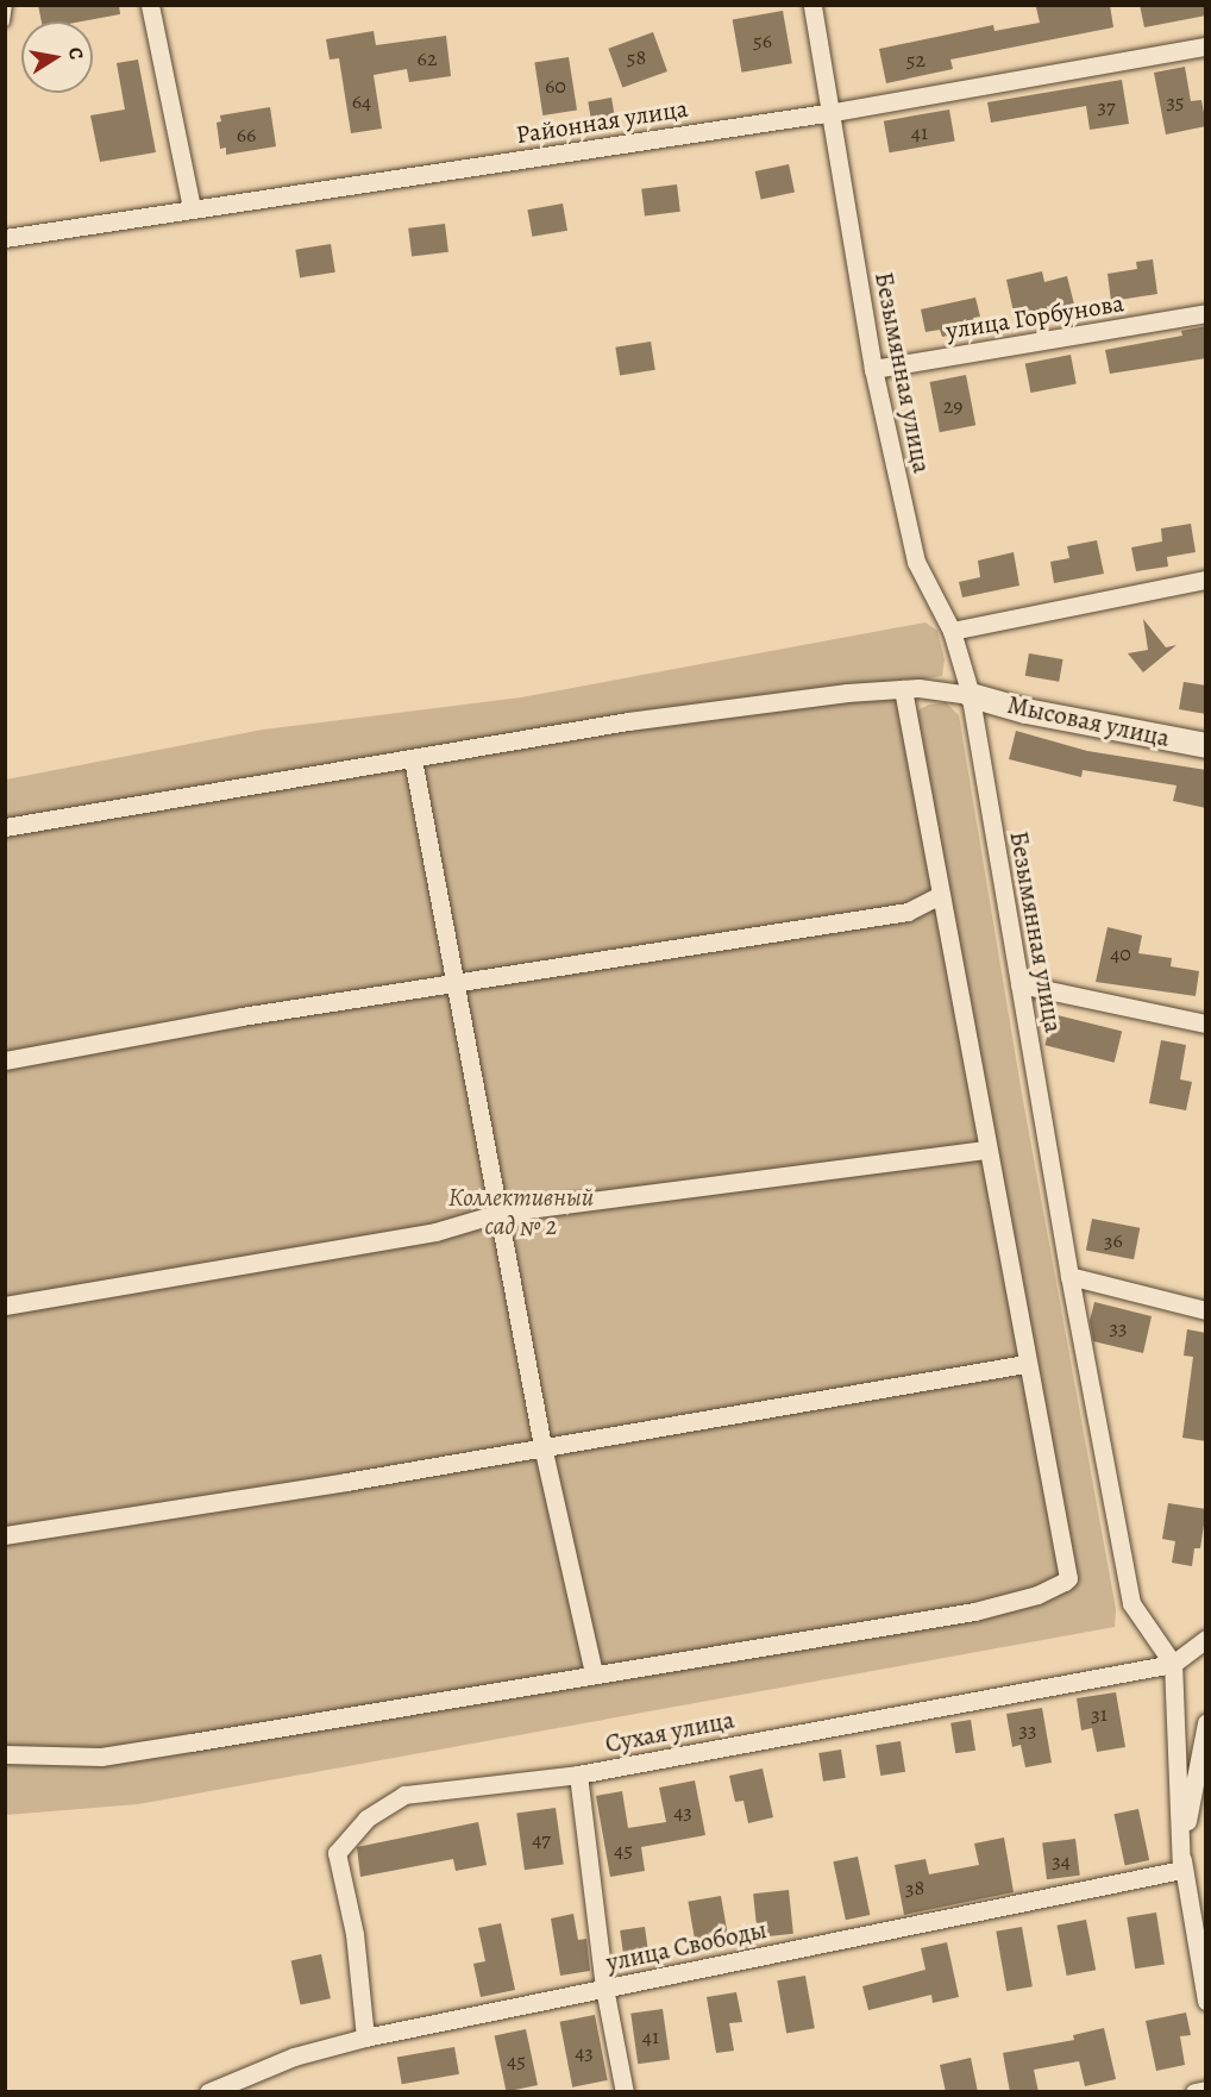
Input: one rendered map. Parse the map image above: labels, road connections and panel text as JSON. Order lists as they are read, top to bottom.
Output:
{
  "streets": {
    "street": [
      "Районная улица",
      "улица Горбунова",
      "Безымянная улица",
      "Мысовая улица",
      "Сухая улица",
      "улица Свободы"
    ]
  },
  "crossings": [
    ["Районная улица", "Безымянная улица"],
    ["улица Горбунова", "Безымянная улица"],
    ["Безымянная улица", "Мысовая улица"],
    ["Безымянная улица", "Сухая улица"],
    ["Сухая улица", "улица Свободы"]
  ],
  "parks": ["Коллективный сад № 2"],
  "house_numbers": [
    "56",
    "58",
    "62",
    "52",
    "60",
    "64",
    "35",
    "37",
    "41",
    "66",
    "29",
    "40",
    "36",
    "33",
    "31",
    "33",
    "43",
    "47",
    "45",
    "34",
    "38",
    "41",
    "43",
    "45"
  ],
  "north": "right"
}
